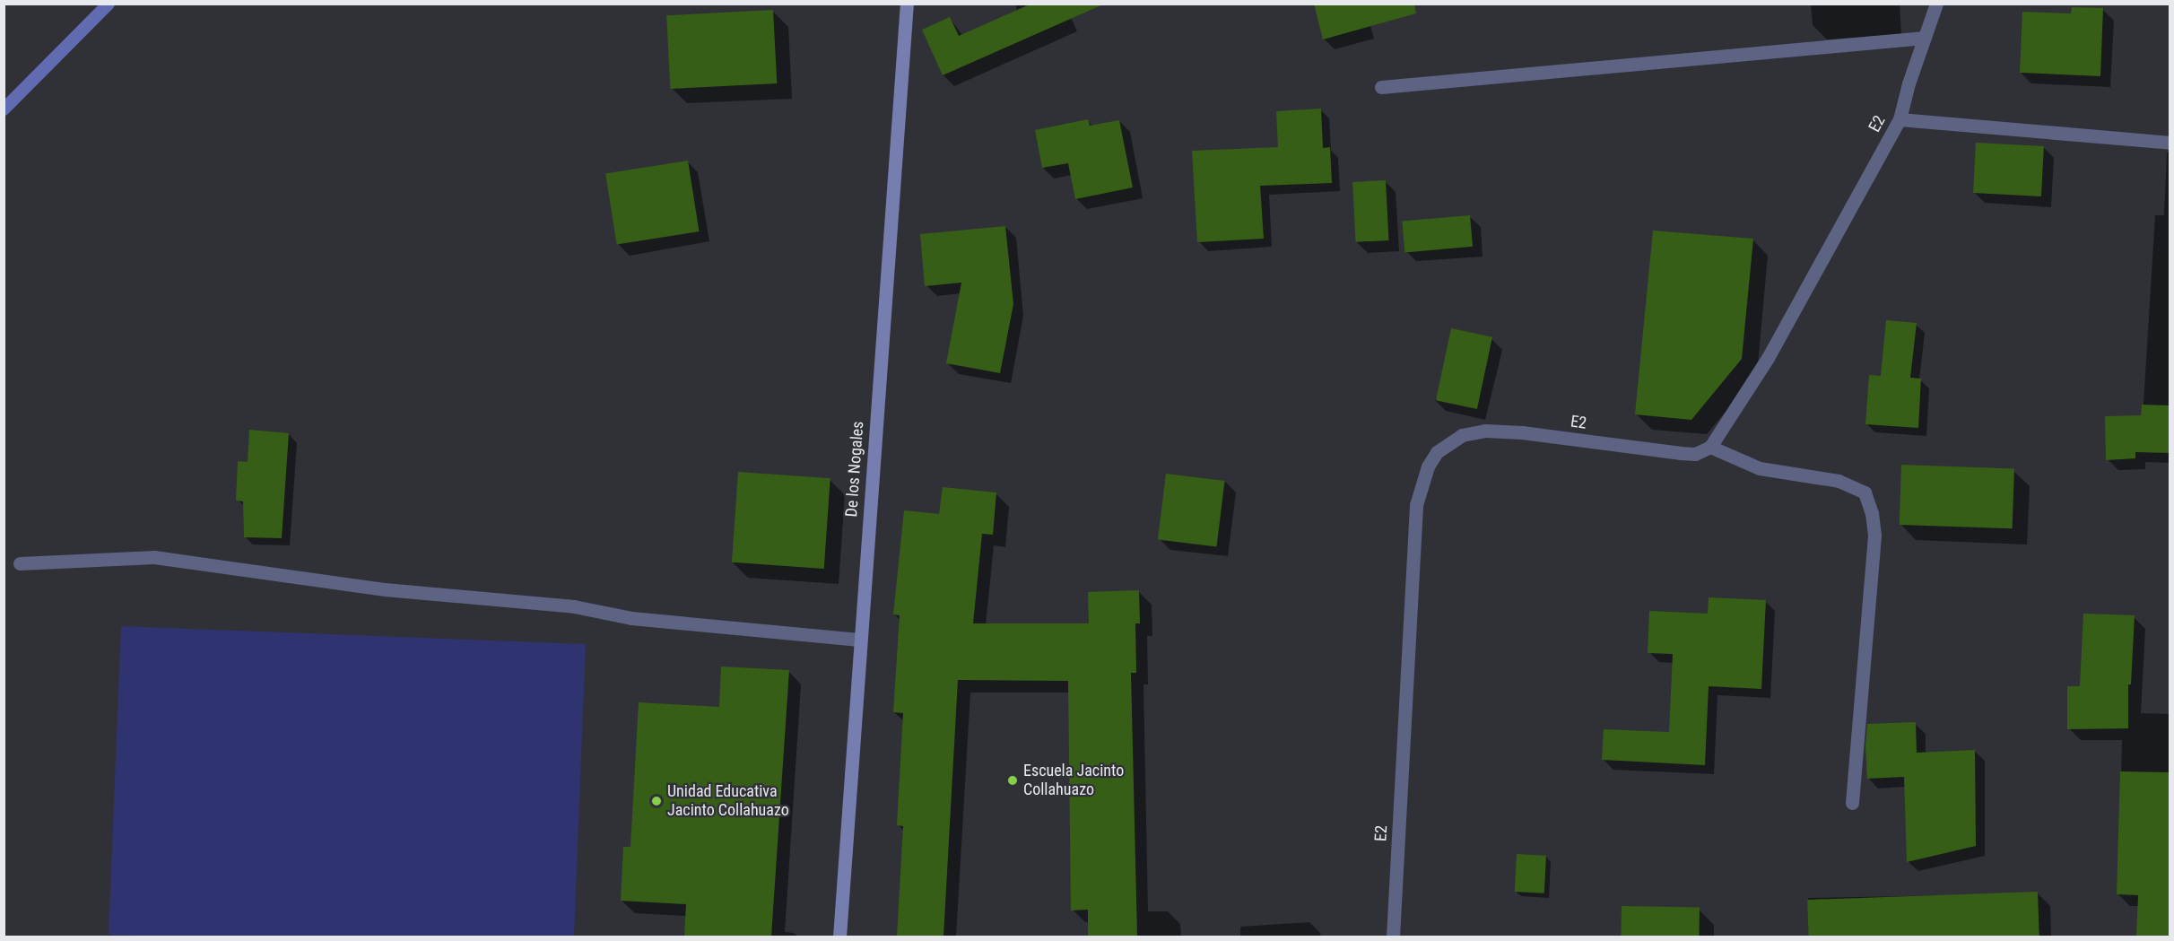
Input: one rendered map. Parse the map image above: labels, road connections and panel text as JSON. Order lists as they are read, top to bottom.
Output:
{
  "streets": {
    "street": ["E2", "De los Nogales"]
  },
  "places": ["Escuela Jacinto Collahuazo", "Unidad Educativa Jacinto Collahuazo"]
}
